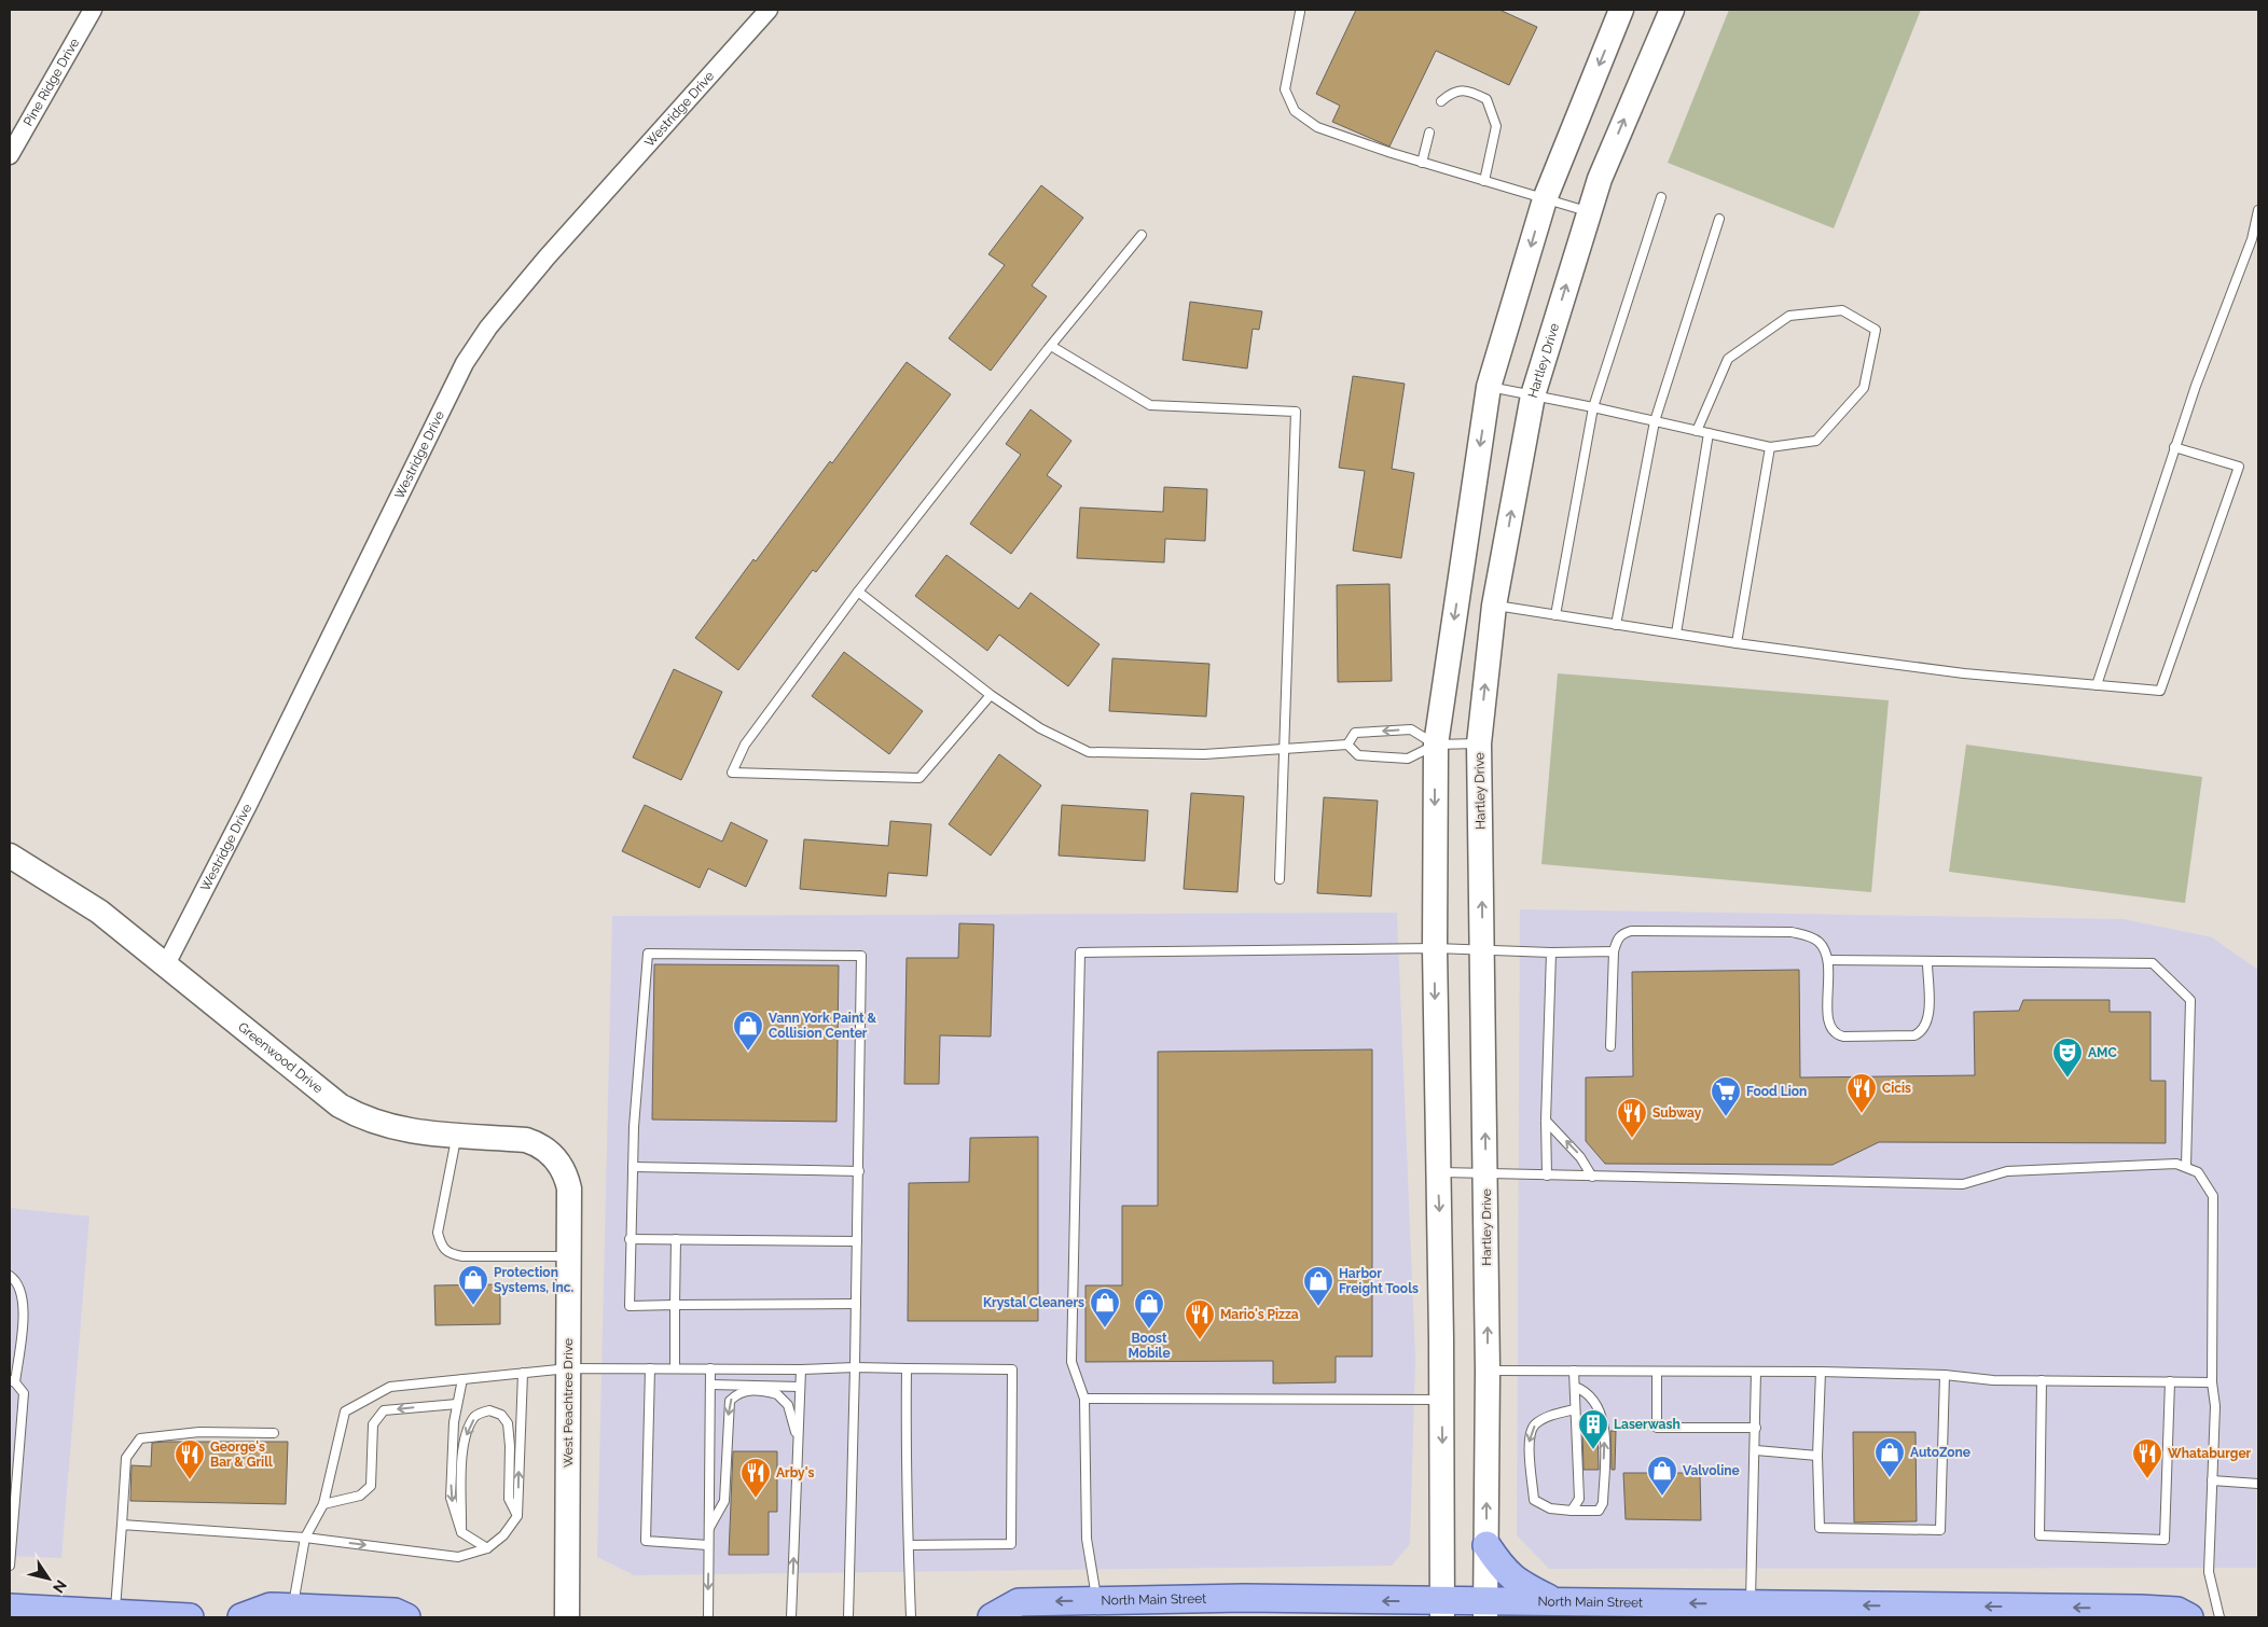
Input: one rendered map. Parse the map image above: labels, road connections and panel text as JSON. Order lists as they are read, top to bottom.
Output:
{
  "streets": {
    "main road": ["North Main Street"],
    "street": [
      "Pine Ridge Drive",
      "Westridge Drive",
      "Hartley Drive",
      "Greenwood Drive",
      "West Peachtree Drive"
    ]
  },
  "crossings": [
    ["Westridge Drive", "Greenwood Drive"],
    ["Hartley Drive", "North Main Street"],
    ["Greenwood Drive", "West Peachtree Drive"]
  ],
  "one_way": ["North Main Street"],
  "places": {
    "shop": [
      "Vann York Paint & Collision Center",
      "Protection Systems, Inc.",
      "Harbor Freight Tools",
      "Krystal Cleaners",
      "Boost Mobile",
      "AutoZone",
      "Valvoline"
    ],
    "theatre": ["AMC"],
    "restaurant": [
      "Cicis",
      "Subway",
      "Mario's Pizza",
      "Whataburger",
      "George's Bar & Grill",
      "Arby's"
    ],
    "supermarket": ["Food Lion"],
    "building": ["Laserwash"]
  },
  "north": "bottom right"
}
